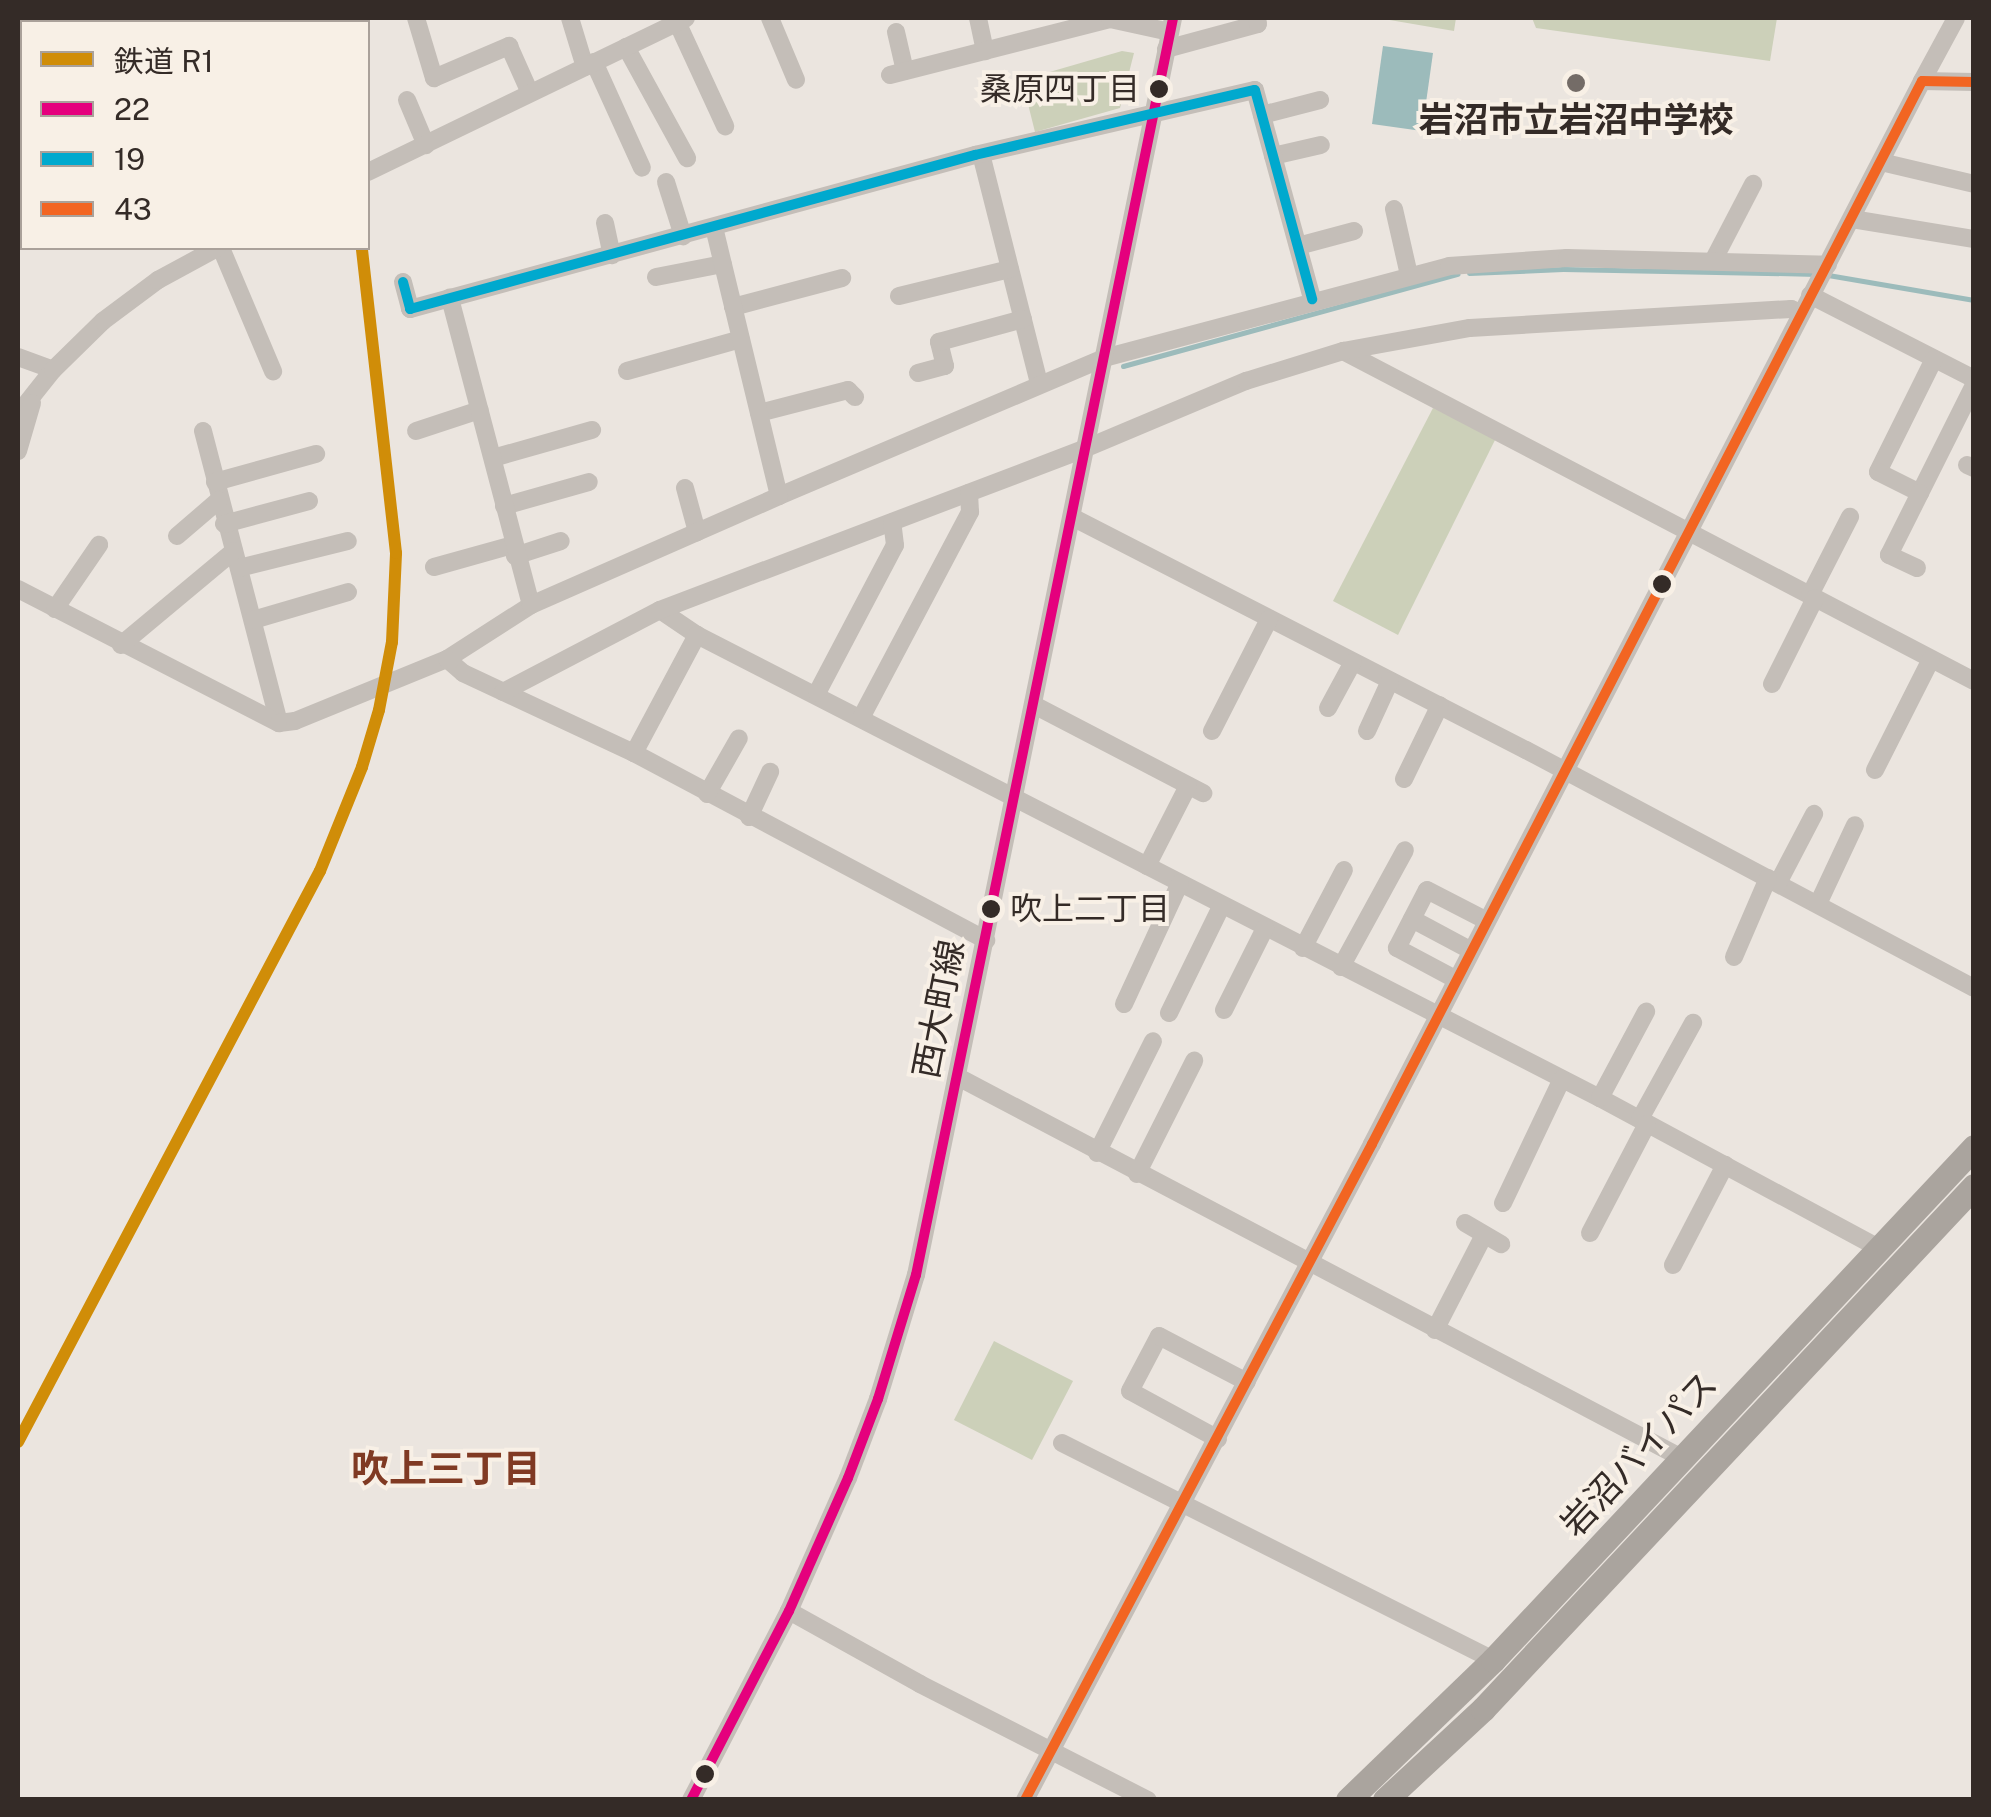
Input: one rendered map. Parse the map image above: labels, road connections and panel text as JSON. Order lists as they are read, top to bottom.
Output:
{
  "streets": {
    "highway": ["岩沼バイパス"],
    "street": ["西大町線"]
  },
  "districts": ["吹上三丁目"],
  "places": ["岩沼市立岩沼中学校", "桑原四丁目", "吹上二丁目"],
  "lines": [
    "transit line 22",
    "transit line 43",
    "transit line 19",
    "rail line R1"
  ],
  "legend": [
    "鉄道 R1",
    "22",
    "19",
    "43"
  ]
}
